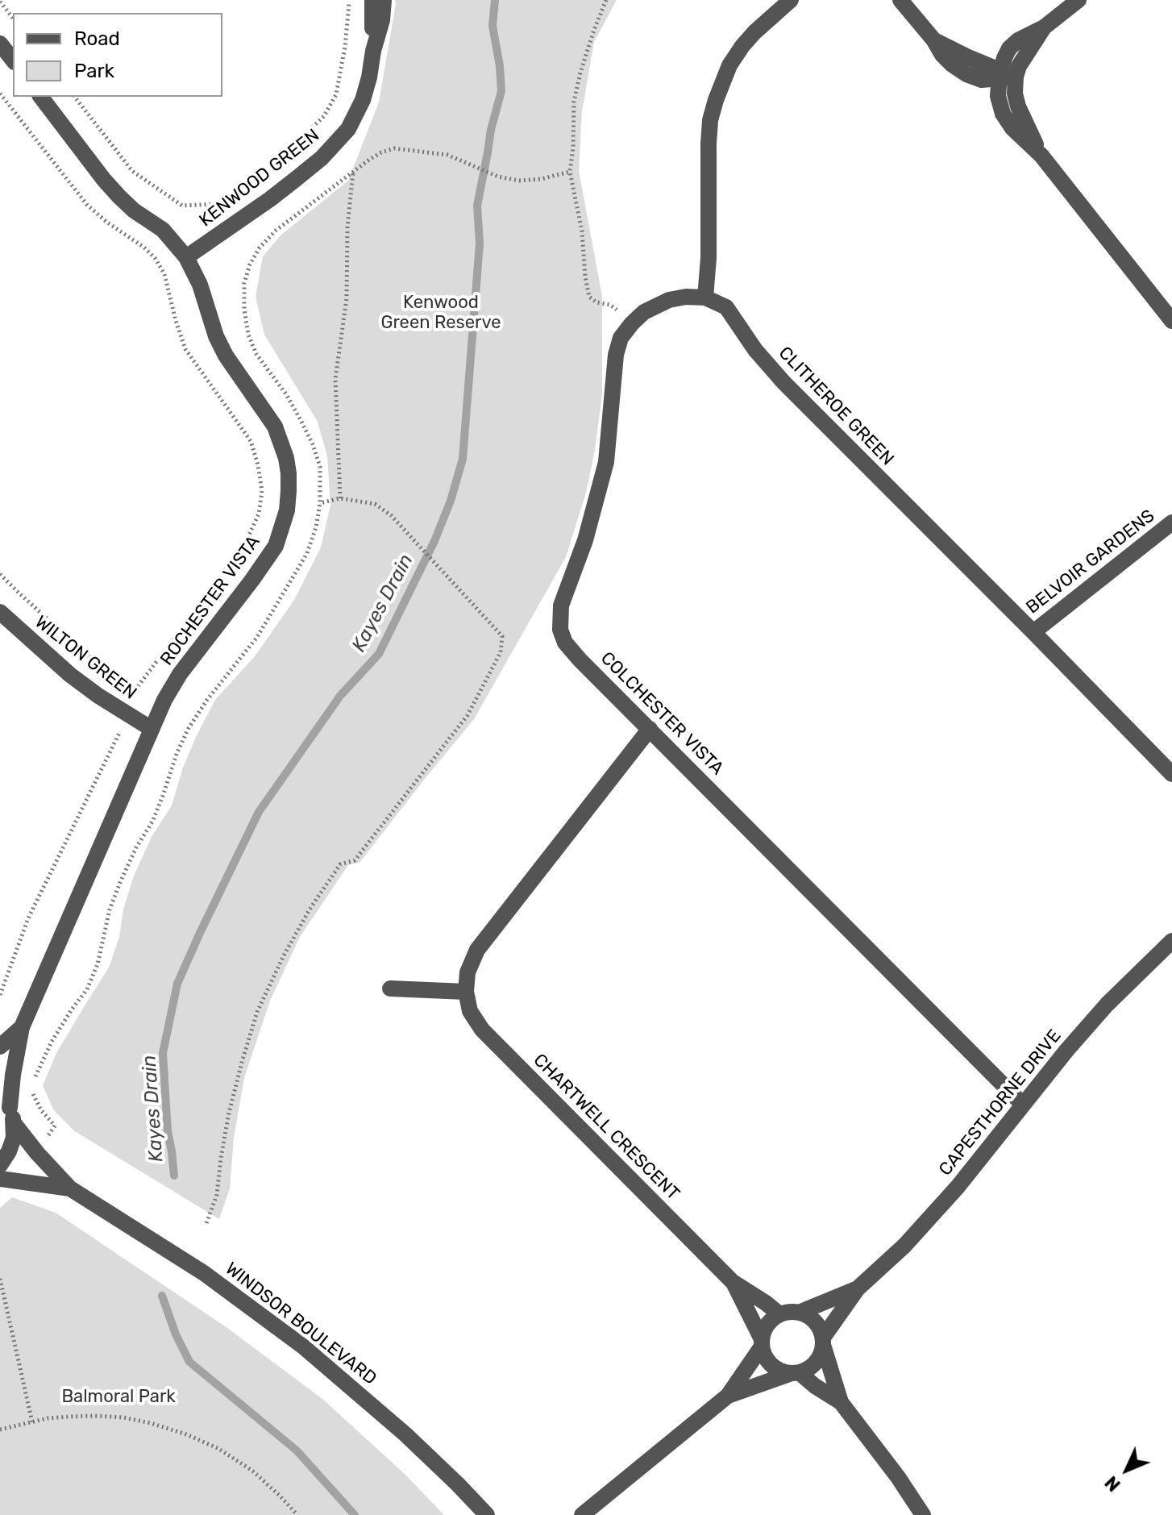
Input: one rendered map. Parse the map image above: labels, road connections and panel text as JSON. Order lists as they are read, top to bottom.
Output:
{
  "streets": {
    "street": [
      "KENWOOD GREEN",
      "CLITHEROE GREEN",
      "BELVOIR GARDENS",
      "ROCHESTER VISTA",
      "WILTON GREEN",
      "COLCHESTER VISTA",
      "CAPESTHORNE DRIVE",
      "CHARTWELL CRESCENT",
      "WINDSOR BOULEVARD"
    ]
  },
  "crossings": [
    ["KENWOOD GREEN", "ROCHESTER VISTA"],
    ["CLITHEROE GREEN", "BELVOIR GARDENS"],
    ["CLITHEROE GREEN", "COLCHESTER VISTA"],
    ["ROCHESTER VISTA", "WILTON GREEN"],
    ["ROCHESTER VISTA", "WINDSOR BOULEVARD"],
    ["COLCHESTER VISTA", "CAPESTHORNE DRIVE"],
    ["CAPESTHORNE DRIVE", "CHARTWELL CRESCENT"]
  ],
  "water": ["Kayes Drain"],
  "parks": ["Kenwood Green Reserve", "Balmoral Park"],
  "legend": ["Road", "Park"],
  "north": "bottom left"
}
